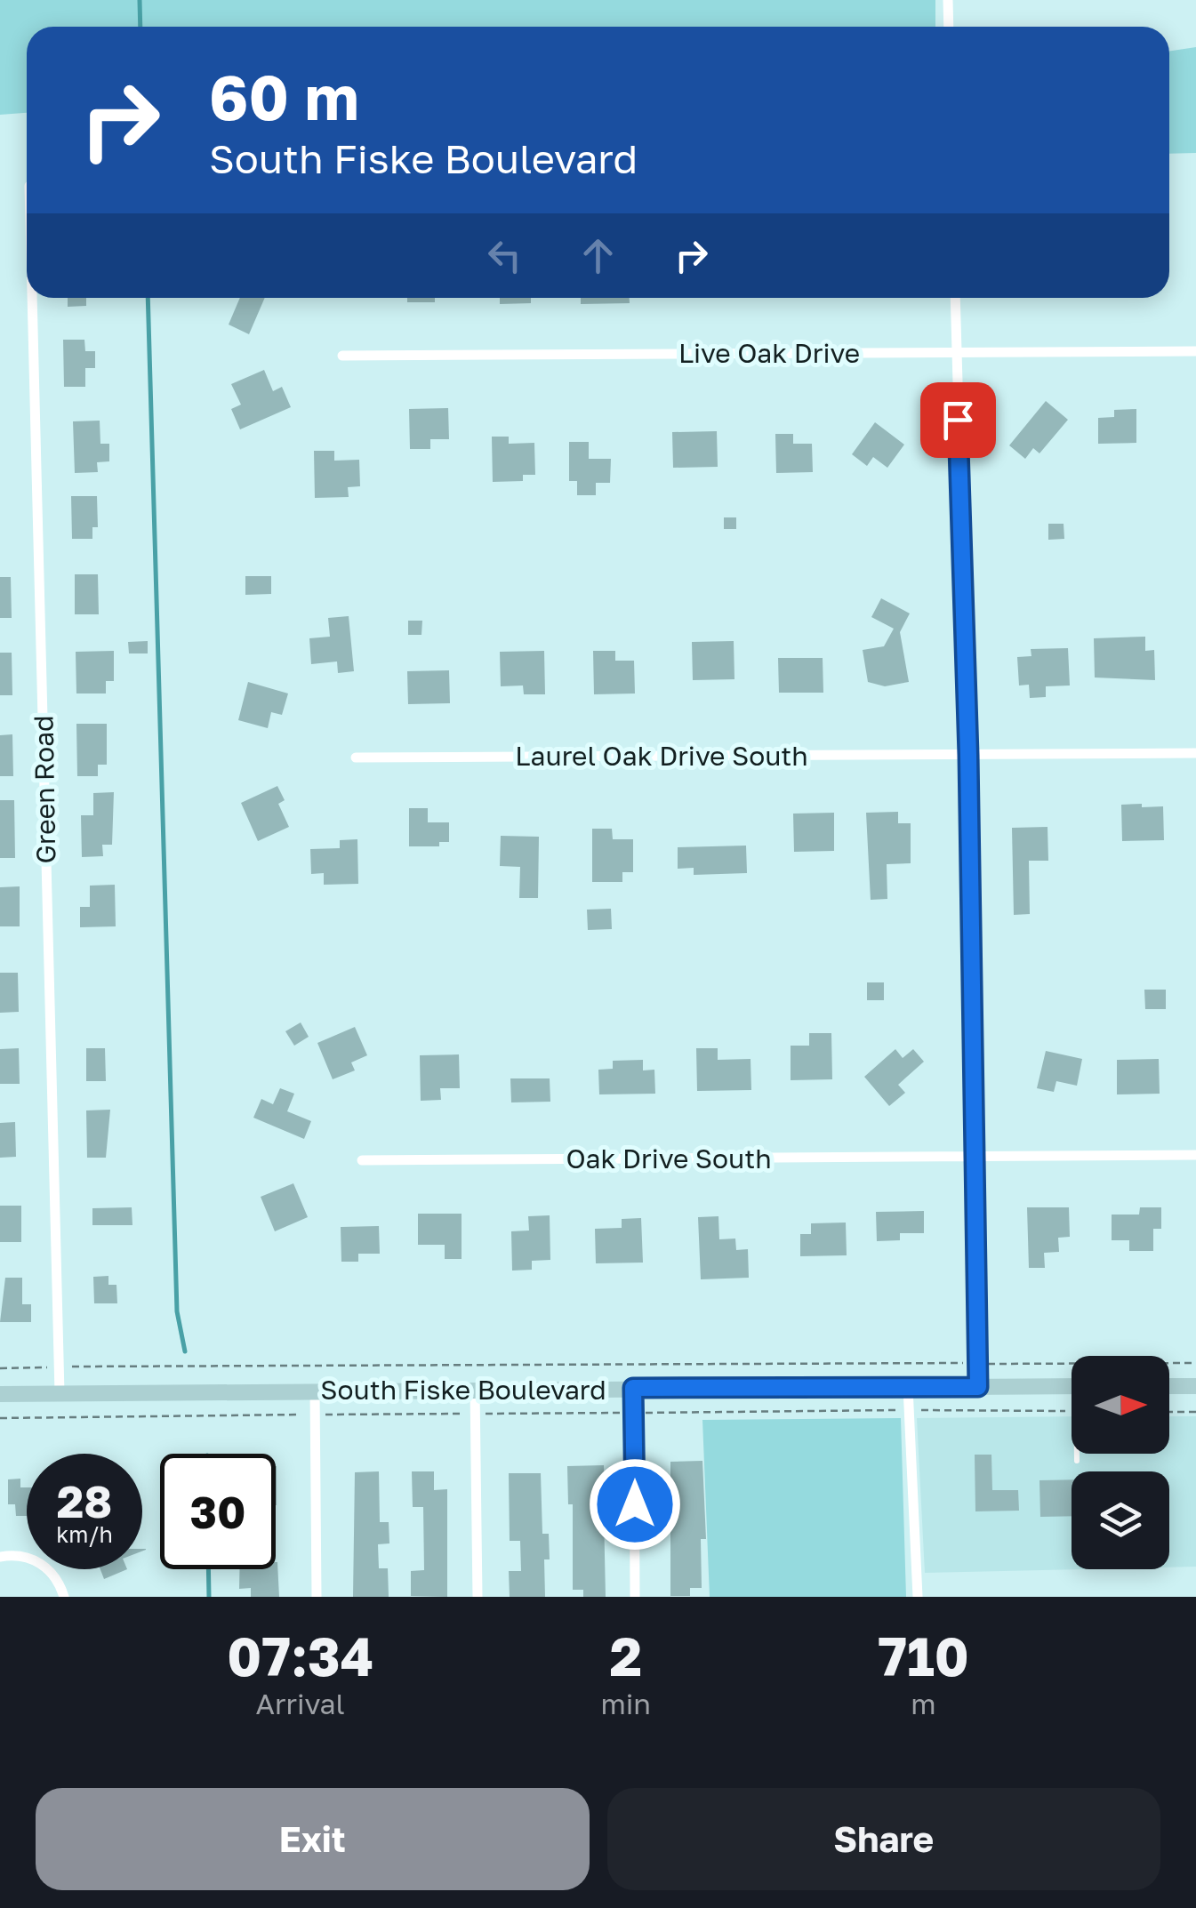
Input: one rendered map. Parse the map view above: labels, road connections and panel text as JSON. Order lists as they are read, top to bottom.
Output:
{
  "streets": {
    "main road": ["South Fiske Boulevard"],
    "street": [
      "Live Oak Drive",
      "Laurel Oak Drive South",
      "Green Road",
      "Oak Drive South"
    ]
  },
  "crossings": [
    ["Green Road", "South Fiske Boulevard"]
  ],
  "north": "right",
  "page": {
    "turn": ["60 m", "South Fiske Boulevard"],
    "speed": "28 km/h",
    "limit": "30",
    "eta": [
      "07:34",
      "Arrival",
      "2",
      "min",
      "710",
      "m"
    ],
    "buttons": ["Exit", "Share"]
  }
}
